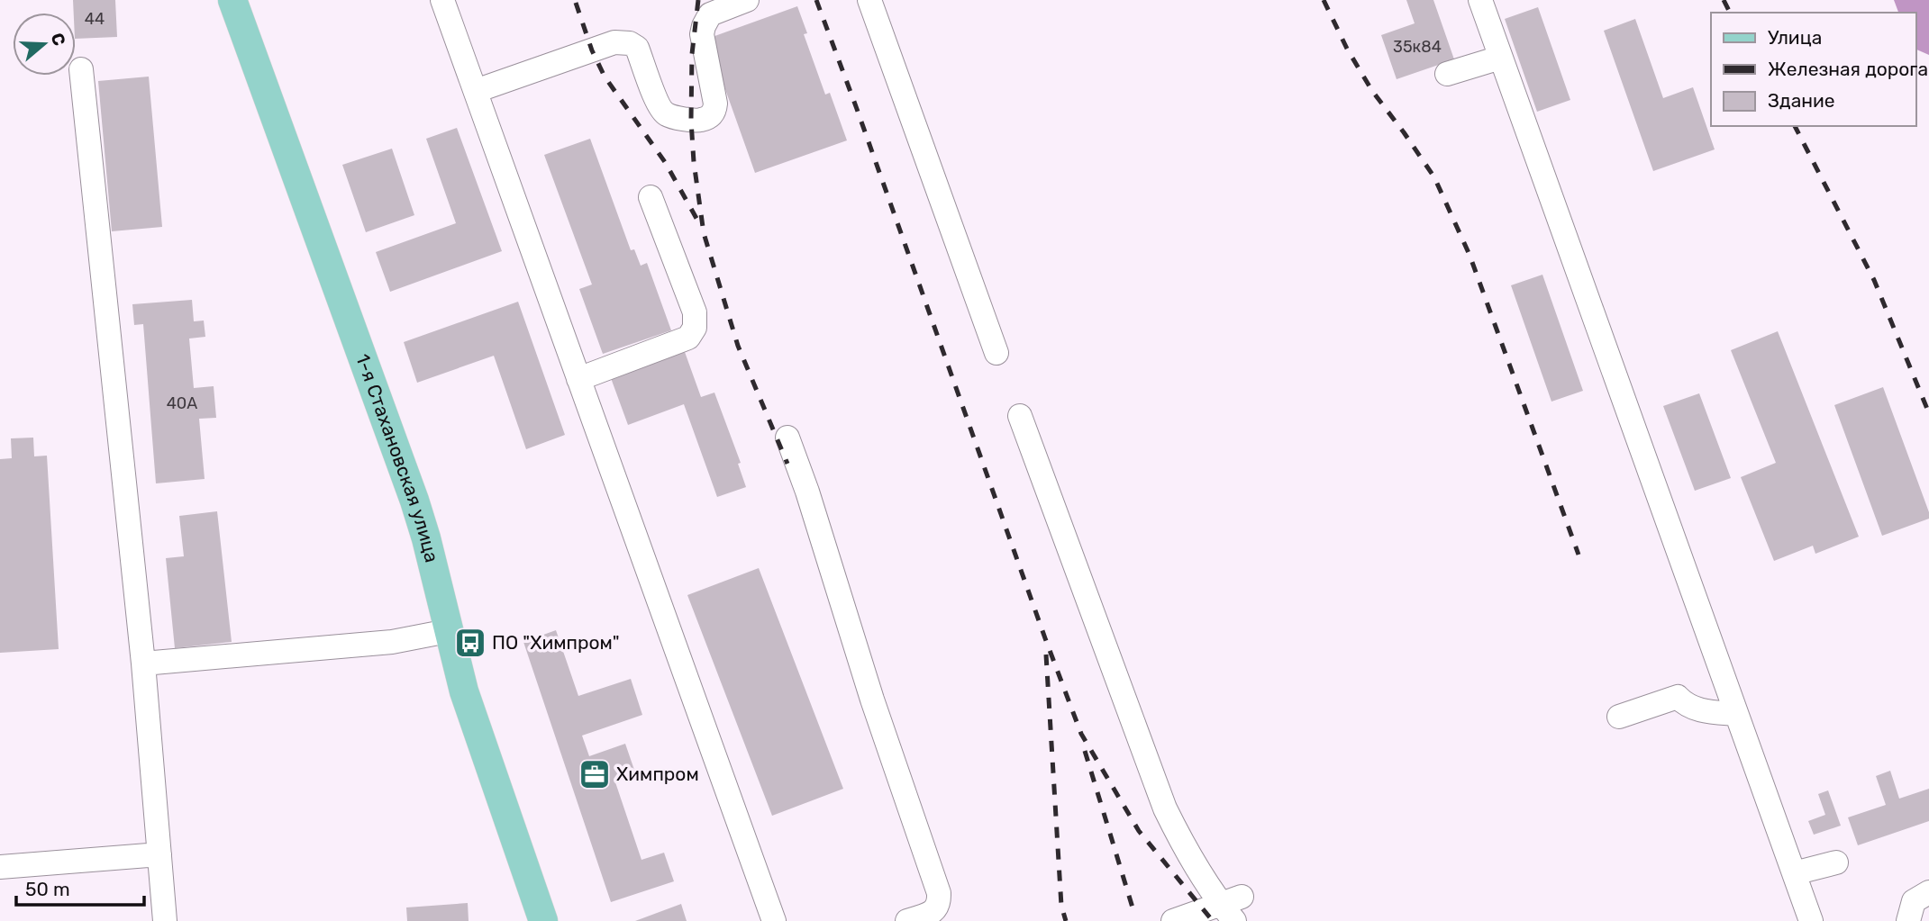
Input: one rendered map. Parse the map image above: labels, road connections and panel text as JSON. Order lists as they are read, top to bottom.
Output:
{
  "streets": {
    "main road": ["1-я Стахановская улица"]
  },
  "places": {
    "bus stop": ["ПО \"Химпром\""],
    "office": ["Химпром"]
  },
  "house_numbers": ["44", "35к84", "40А"],
  "legend": ["Улица", "Железная дорога", "Здание"],
  "scale_bar": "50 m",
  "north": "right"
}
